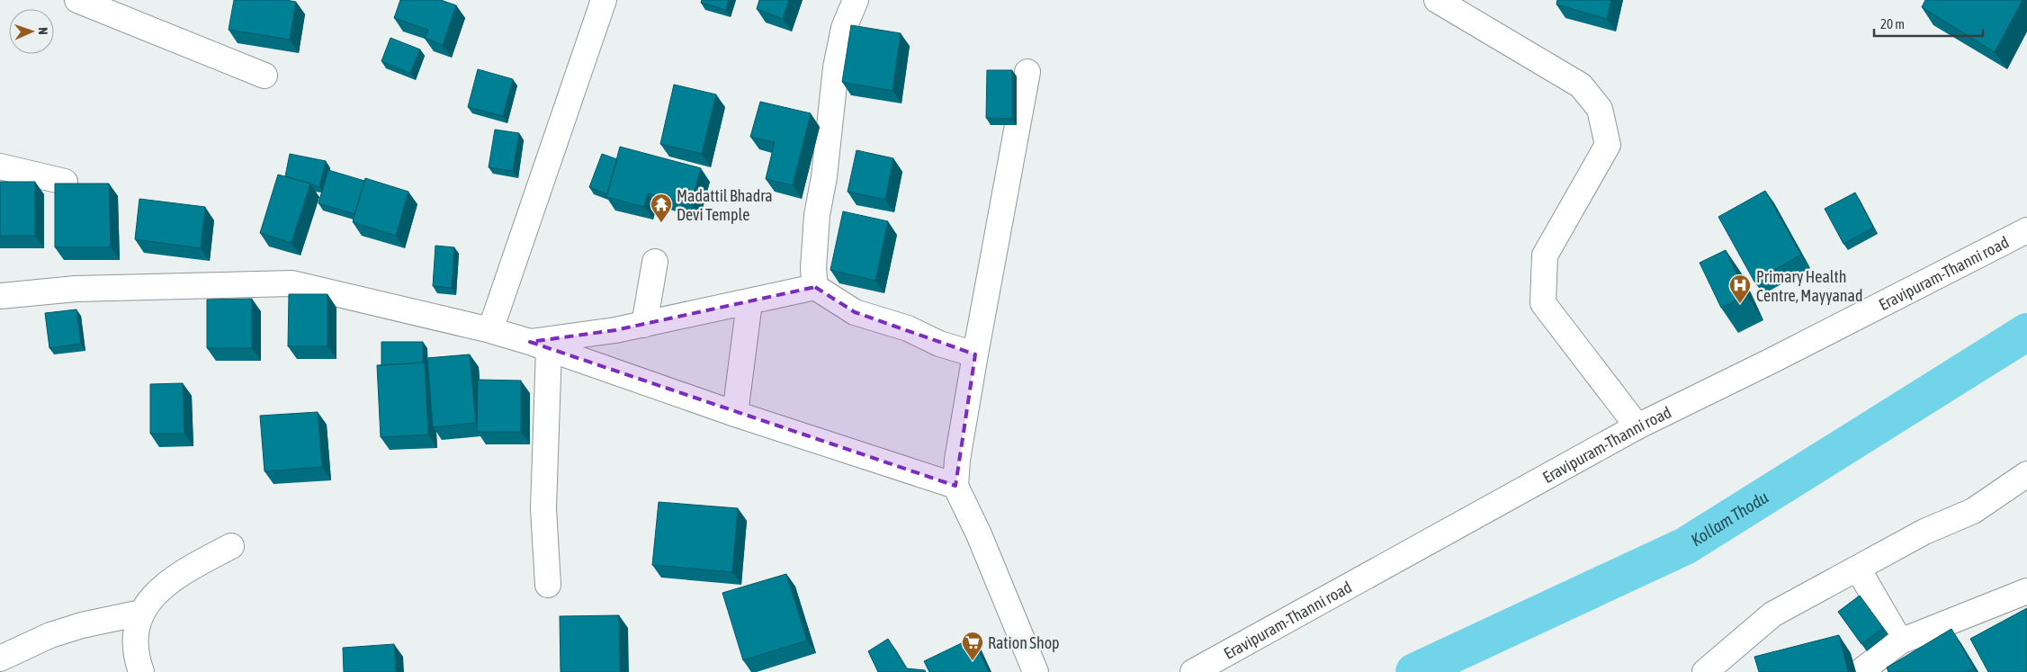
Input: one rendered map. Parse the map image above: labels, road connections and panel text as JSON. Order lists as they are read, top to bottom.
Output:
{
  "streets": {
    "street": ["Eravipuram-Thanni road"]
  },
  "water": ["Kollam Thodu"],
  "places": {
    "temple": ["Madattil Bhadra Devi Temple"],
    "hospital": ["Primary Health Centre, Mayyanad"],
    "supermarket": ["Ration Shop"]
  },
  "scale_bar": "20 m",
  "north": "right"
}
